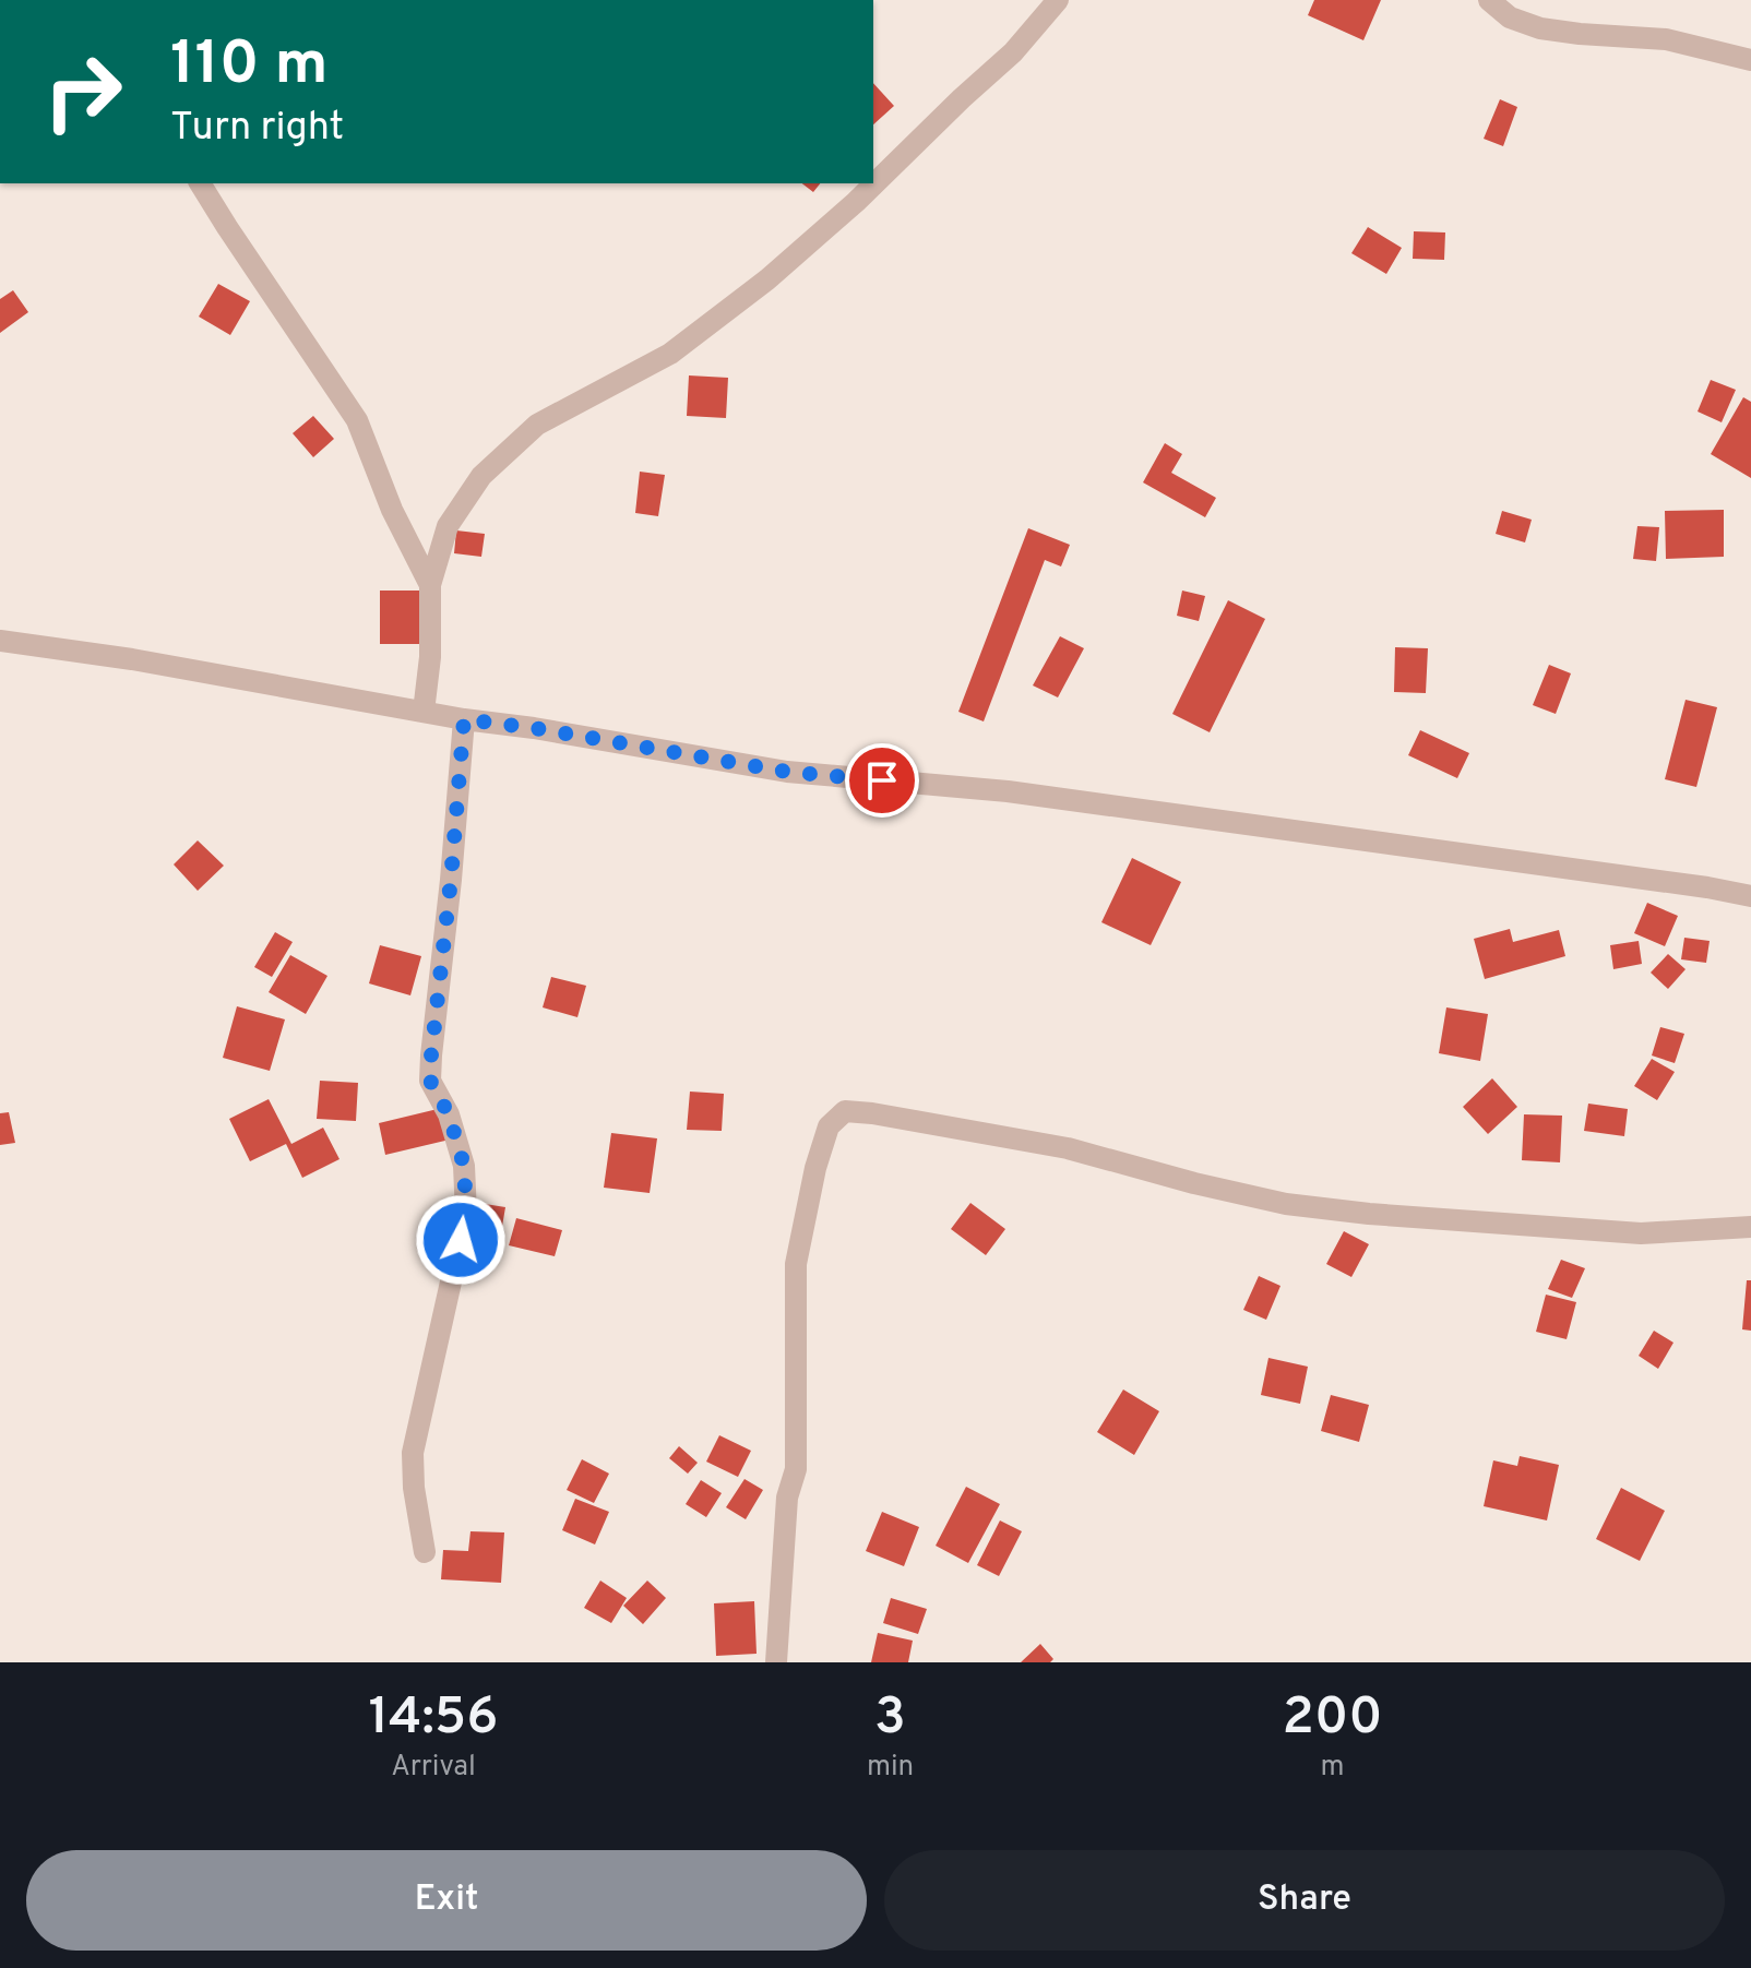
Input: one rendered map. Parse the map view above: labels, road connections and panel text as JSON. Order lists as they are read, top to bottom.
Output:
{
  "page": {
    "turn": ["110 m", "Turn right"],
    "eta": [
      "14:56",
      "Arrival",
      "3",
      "min",
      "200",
      "m"
    ],
    "buttons": ["Exit", "Share"]
  }
}
